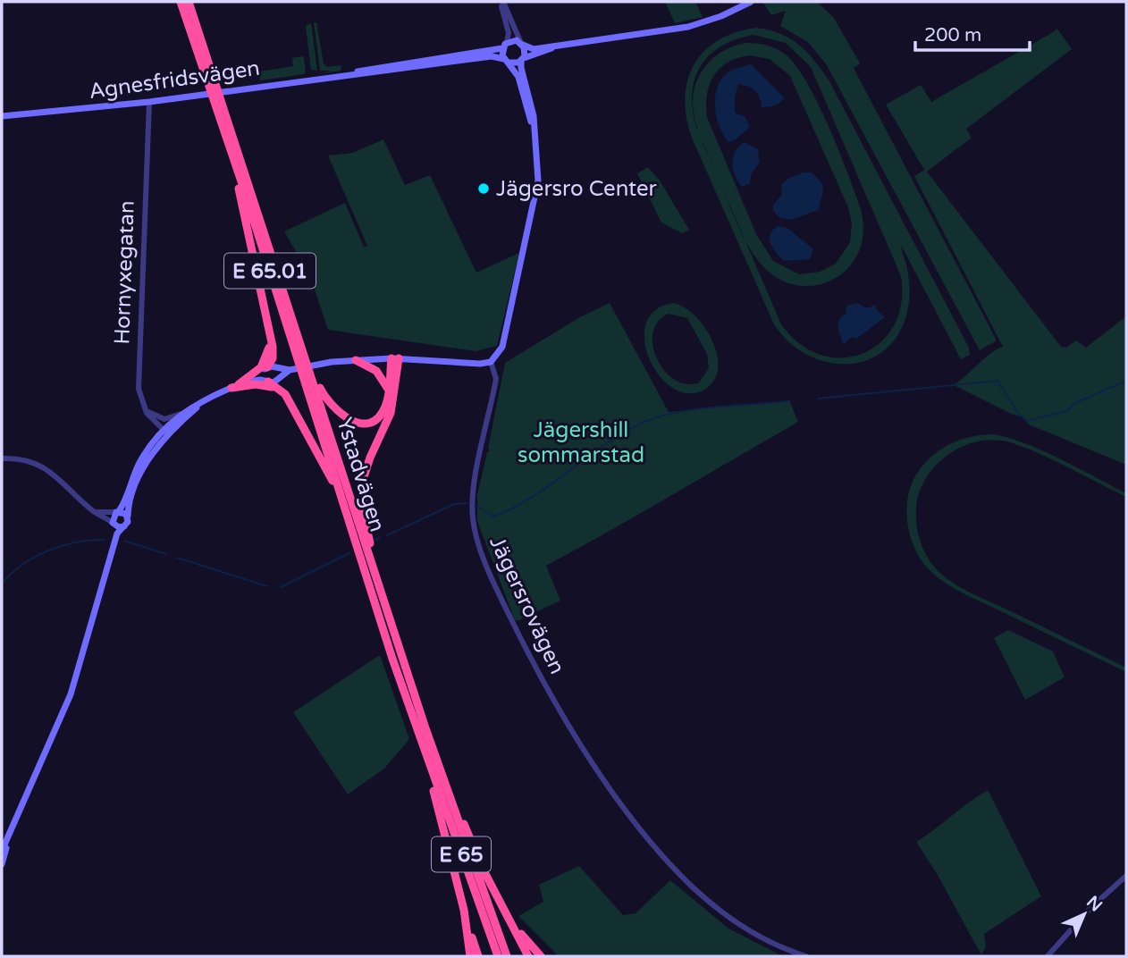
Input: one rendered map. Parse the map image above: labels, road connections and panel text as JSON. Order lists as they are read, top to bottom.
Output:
{
  "streets": {
    "highway": ["E 65.01", "Ystadvägen", "E 65"],
    "main road": ["Agnesfridsvägen"],
    "street": ["Hornyxegatan", "Jägersrovägen"]
  },
  "crossings": [
    ["Agnesfridsvägen", "Hornyxegatan"]
  ],
  "parks": ["Jägershill sommarstad"],
  "places": ["Jägersro Center"],
  "scale_bar": "200 m",
  "north": "top right"
}
